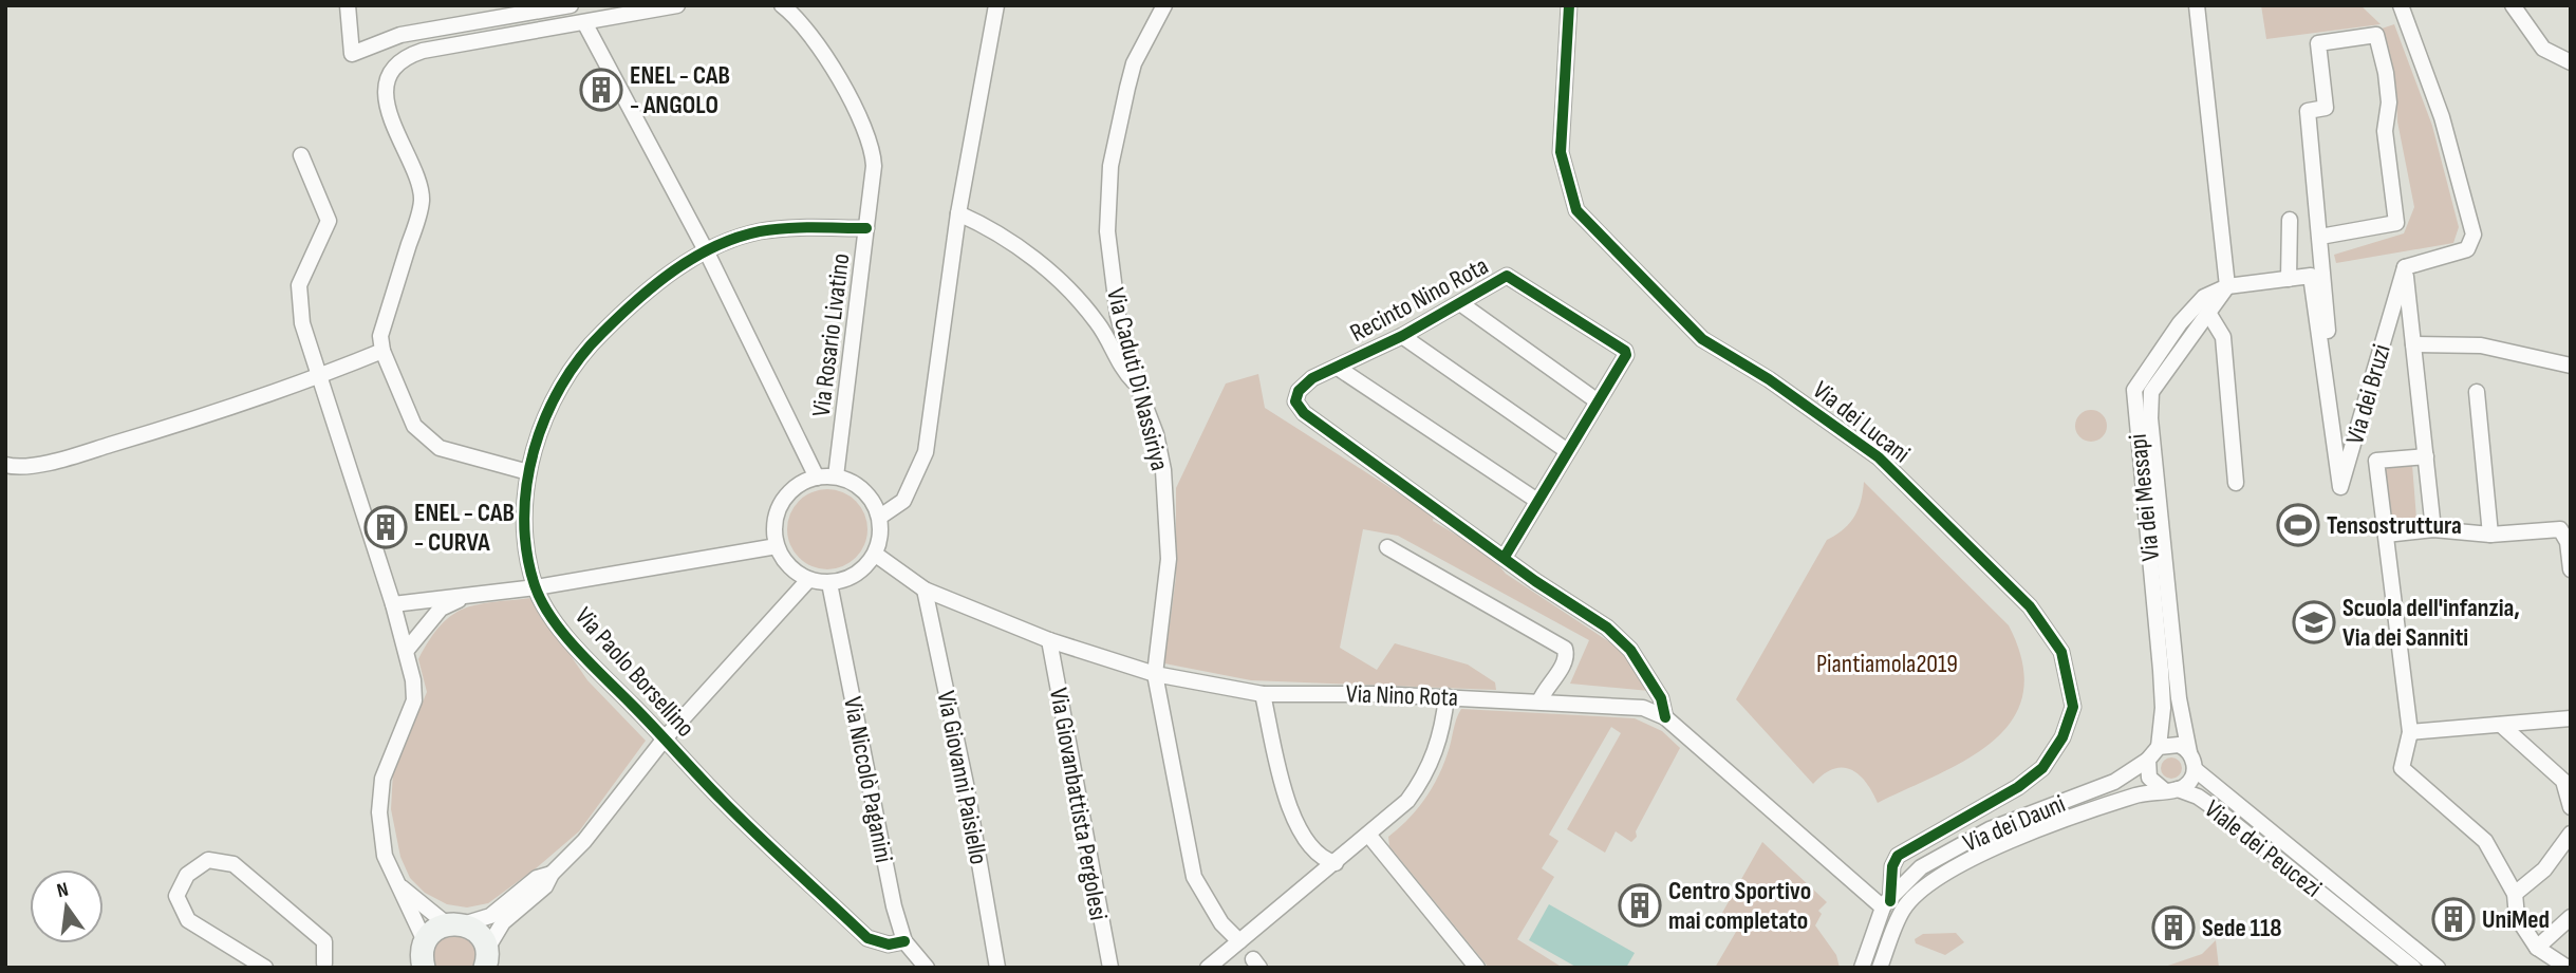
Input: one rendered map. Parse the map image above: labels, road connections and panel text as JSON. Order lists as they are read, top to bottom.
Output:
{
  "streets": {
    "street": [
      "Recinto Nino Rota",
      "Via Rosario Livatino",
      "Via Caduti Di Nassiriya",
      "Via dei Bruzi",
      "Via dei Lucani",
      "Via dei Messapi",
      "Via Paolo Borsellino",
      "Via Nino Rota",
      "Via Giovanni Paisiello",
      "Via Niccolò Paganini",
      "Via Giovanbattista Pergolesi",
      "Via dei Dauni",
      "Viale dei Peucezi"
    ]
  },
  "crossings": [
    ["Recinto Nino Rota", "Via Nino Rota"],
    ["Via Rosario Livatino", "Via Paolo Borsellino"],
    ["Via Rosario Livatino", "Via Nino Rota"],
    ["Via Rosario Livatino", "Via Niccolò Paganini"],
    ["Via Caduti Di Nassiriya", "Via Nino Rota"],
    ["Via dei Messapi", "Via dei Dauni"],
    ["Via dei Messapi", "Viale dei Peucezi"],
    ["Via Paolo Borsellino", "Via Niccolò Paganini"],
    ["Via Nino Rota", "Via Giovanni Paisiello"],
    ["Via Nino Rota", "Via Niccolò Paganini"],
    ["Via Nino Rota", "Via Giovanbattista Pergolesi"],
    ["Via Nino Rota", "Via dei Dauni"],
    ["Via dei Dauni", "Viale dei Peucezi"]
  ],
  "parks": ["Piantiamola2019"],
  "places": {
    "building": [
      "ENEL - CAB - ANGOLO",
      "ENEL - CAB - CURVA",
      "Centro Sportivo mai completato",
      "UniMed",
      "Sede 118"
    ],
    "sports": ["Tensostruttura"],
    "school or university": ["Scuola dell'infanzia, Via dei Sanniti"]
  },
  "north": "top"
}
